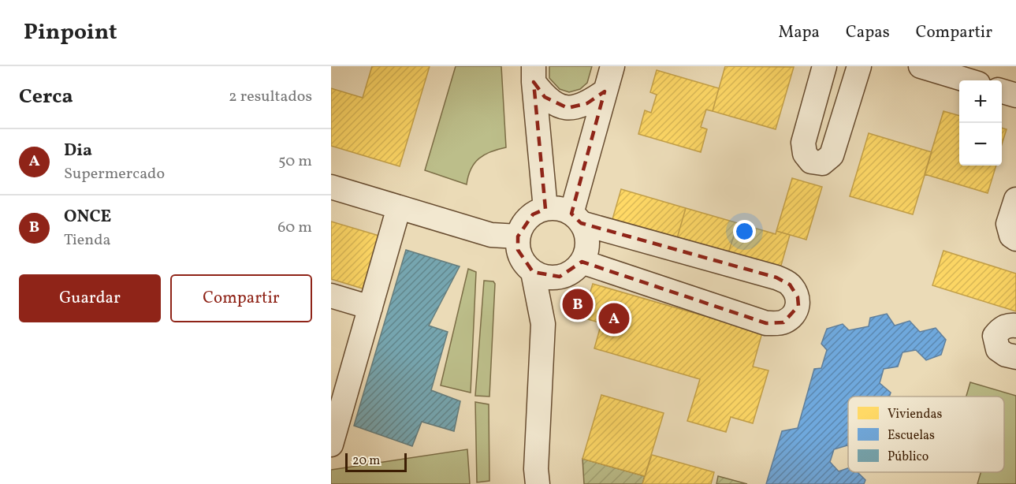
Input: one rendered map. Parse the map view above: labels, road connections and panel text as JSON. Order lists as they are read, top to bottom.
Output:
{
  "legend": ["Viviendas", "Escuelas", "Público"],
  "scale_bar": "20 m",
  "page": {
    "header": "Pinpoint",
    "nav": ["Mapa", "Capas", "Compartir"],
    "heading": ["Cerca", "2 resultados"],
    "map_buttons": ["+", "−"],
    "list": [
      {
        "mark": "A",
        "name": "Dia",
        "note": "Supermercado",
        "value": "50 m"
      },
      {
        "mark": "B",
        "name": "ONCE",
        "note": "Tienda",
        "value": "60 m"
      }
    ],
    "buttons": ["Guardar", "Compartir"],
    "pins": ["B", "A"],
    "scale": "20 m"
  }
}
